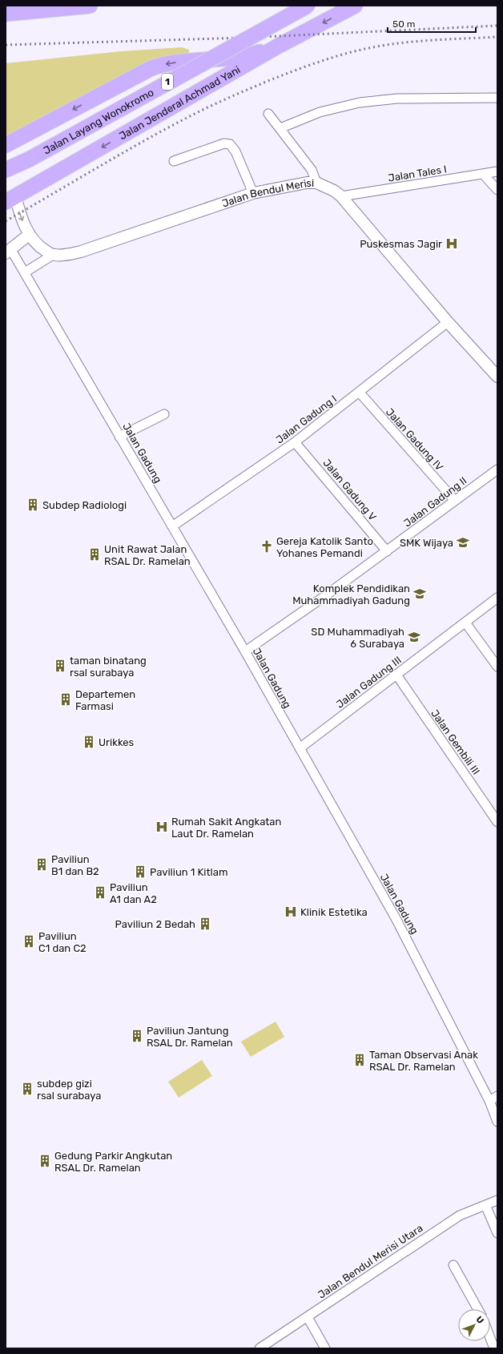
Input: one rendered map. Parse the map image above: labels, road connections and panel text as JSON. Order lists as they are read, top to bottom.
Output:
{
  "streets": {
    "highway": ["1", "Jalan Jenderal Achmad Yani", "Jalan Layang Wonokromo"],
    "street": [
      "Jalan Tales I",
      "Jalan Bendul Merisi",
      "Jalan Gadung I",
      "Jalan Gadung IV",
      "Jalan Gadung",
      "Jalan Gadung V",
      "Jalan Gadung II",
      "Jalan Gadung III",
      "Jalan Gembili III",
      "Jalan Bendul Merisi Utara"
    ]
  },
  "crossings": [
    ["Jalan Tales I", "Jalan Bendul Merisi"],
    ["Jalan Bendul Merisi", "Jalan Gadung I"],
    ["Jalan Gadung I", "Jalan Gadung IV"],
    ["Jalan Gadung I", "Jalan Gadung"],
    ["Jalan Gadung I", "Jalan Gadung V"],
    ["Jalan Gadung IV", "Jalan Gadung II"],
    ["Jalan Gadung", "Jalan Gadung II"],
    ["Jalan Gadung", "Jalan Gadung III"],
    ["Jalan Gadung V", "Jalan Gadung II"],
    ["Jalan Gadung III", "Jalan Gembili III"]
  ],
  "places": {
    "hospital": ["Puskesmas Jagir", "Rumah Sakit Angkatan Laut Dr. Ramelan", "Klinik Estetika"],
    "building": [
      "Subdep Radiologi",
      "Unit Rawat Jalan RSAL Dr. Ramelan",
      "taman binatang rsal surabaya",
      "Departemen Farmasi",
      "Urikkes",
      "Paviliun B1 dan B2",
      "Paviliun 1 Kitlam",
      "Paviliun A1 dan A2",
      "Paviliun 2 Bedah",
      "Paviliun C1 dan C2",
      "Paviliun Jantung RSAL Dr. Ramelan",
      "Taman Observasi Anak RSAL Dr. Ramelan",
      "subdep gizi rsal surabaya",
      "Gedung Parkir Angkutan RSAL Dr. Ramelan"
    ],
    "school or university": ["SMK Wijaya", "Komplek Pendidikan Muhammadiyah Gadung", "SD Muhammadiyah 6 Surabaya"],
    "church": ["Gereja Katolik Santo Yohanes Pemandi"]
  },
  "scale_bar": "50 m",
  "north": "top right"
}
